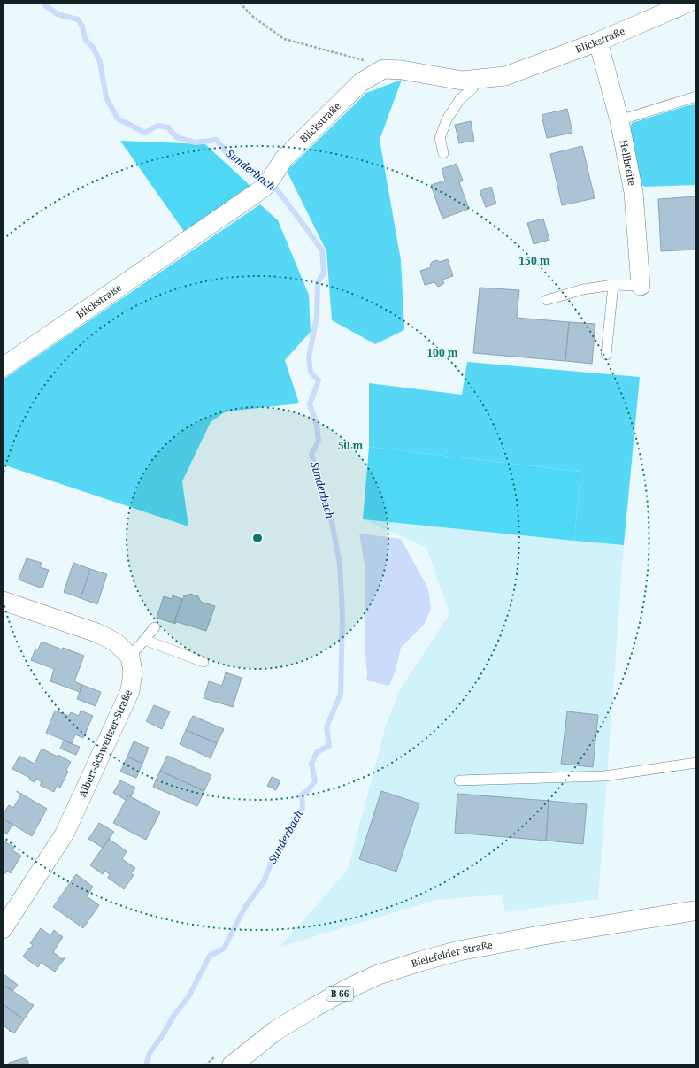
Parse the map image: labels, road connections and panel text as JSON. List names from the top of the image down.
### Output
{
  "streets": {
    "main road": ["Bielefelder Straße", "B 66"],
    "street": ["Blickstraße", "Hellbreite", "Albert-Schweitzer-Straße"]
  },
  "crossings": [
    ["Blickstraße", "Hellbreite"]
  ],
  "water": ["Sunderbach"],
  "rings": ["150 m", "100 m", "50 m"]
}
